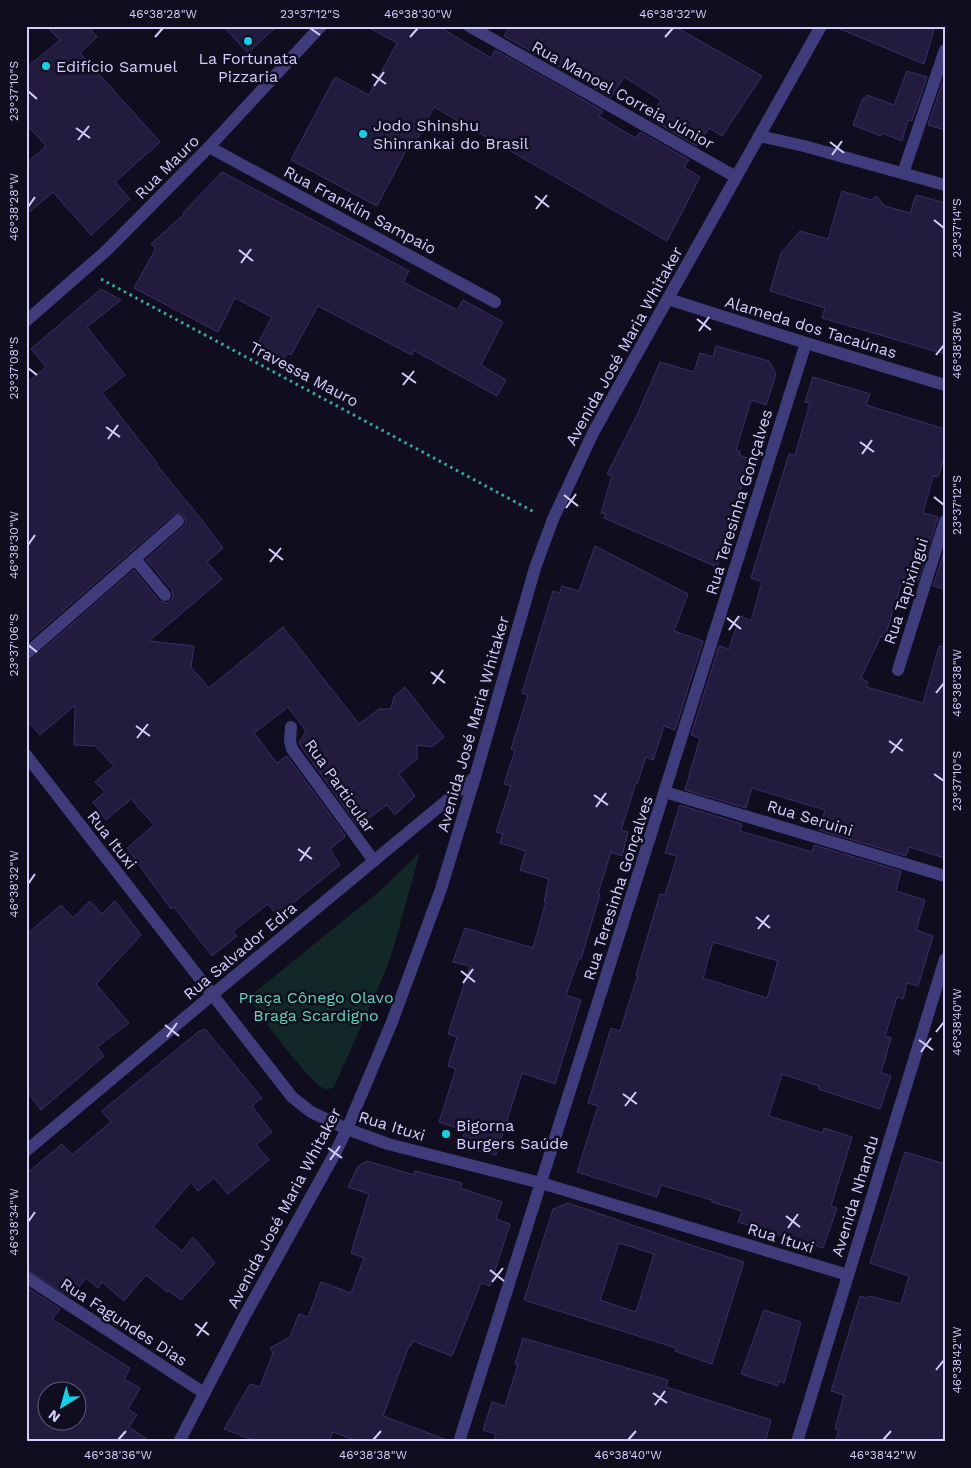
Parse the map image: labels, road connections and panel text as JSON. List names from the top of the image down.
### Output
{
  "streets": {
    "street": [
      "Rua Manoel Correia Júnior",
      "Rua Mauro",
      "Rua Franklin Sampaio",
      "Alameda dos Tacaúnas",
      "Avenida José Maria Whitaker",
      "Rua Teresinha Gonçalves",
      "Rua Tapixingui",
      "Rua Particular",
      "Rua Seruini",
      "Rua Ituxi",
      "Rua Salvador Edra",
      "Avenida Nhandu",
      "Rua Fagundes Dias"
    ],
    "path": ["Travessa Mauro"]
  },
  "crossings": [
    ["Rua Manoel Correia Júnior", "Avenida José Maria Whitaker"],
    ["Rua Mauro", "Rua Franklin Sampaio"],
    ["Rua Mauro", "Travessa Mauro"],
    ["Alameda dos Tacaúnas", "Avenida José Maria Whitaker"],
    ["Alameda dos Tacaúnas", "Rua Teresinha Gonçalves"],
    ["Avenida José Maria Whitaker", "Travessa Mauro"],
    ["Avenida José Maria Whitaker", "Rua Ituxi"],
    ["Avenida José Maria Whitaker", "Rua Salvador Edra"],
    ["Avenida José Maria Whitaker", "Rua Fagundes Dias"],
    ["Rua Teresinha Gonçalves", "Rua Seruini"],
    ["Rua Teresinha Gonçalves", "Rua Ituxi"],
    ["Rua Particular", "Rua Salvador Edra"],
    ["Rua Ituxi", "Rua Salvador Edra"],
    ["Rua Ituxi", "Avenida Nhandu"]
  ],
  "parks": ["Praça Cônego Olavo Braga Scardigno"],
  "places": [
    "La Fortunata Pizzaria",
    "Edifício Samuel",
    "Jodo Shinshu Shinrankai do Brasil",
    "Bigorna Burgers Saúde"
  ],
  "north": "bottom left",
  "coordinates": [
    "46°38'28\"W",
    "23°37'12\"S",
    "46°38'30\"W",
    "46°38'32\"W",
    "23°37'10\"S",
    "23°37'14\"S",
    "46°38'36\"W",
    "23°37'08\"S",
    "23°37'06\"S",
    "46°38'38\"W",
    "46°38'40\"W",
    "46°38'34\"W",
    "46°38'42\"W"
  ]
}
